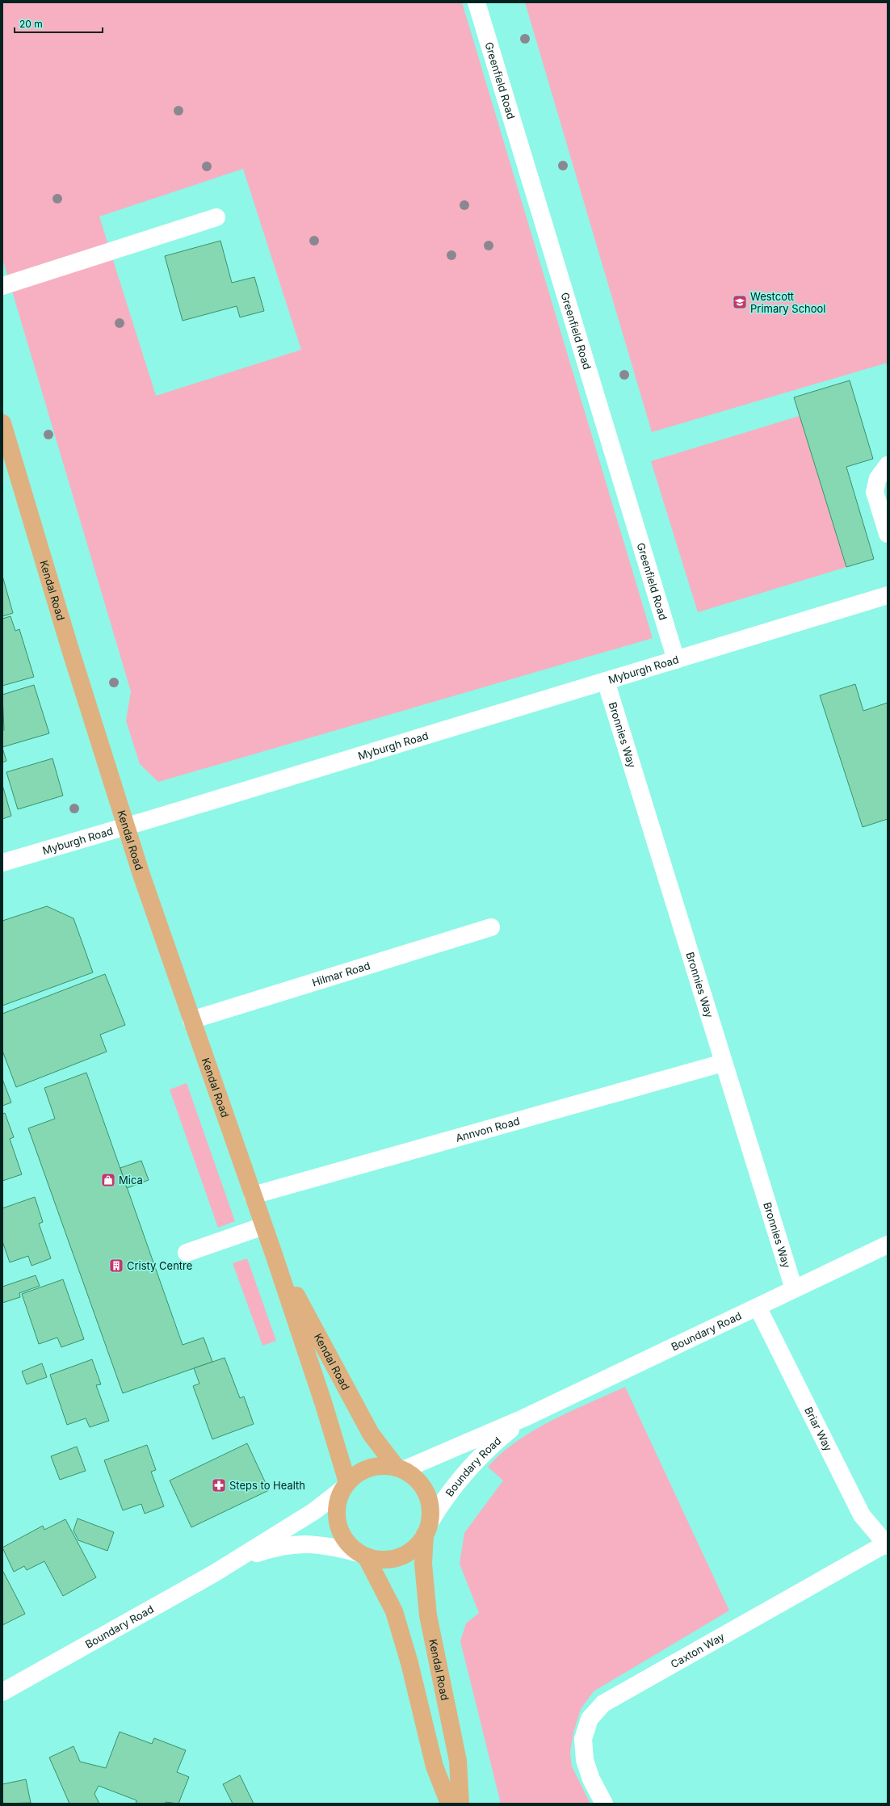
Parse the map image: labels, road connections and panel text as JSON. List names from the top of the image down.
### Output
{
  "streets": {
    "main road": ["Kendal Road"],
    "street": [
      "Greenfield Road",
      "Myburgh Road",
      "Bronnies Way",
      "Hilmar Road",
      "Annvon Road",
      "Boundary Road",
      "Briar Way",
      "Caxton Way"
    ]
  },
  "crossings": [
    ["Greenfield Road", "Myburgh Road"],
    ["Kendal Road", "Myburgh Road"],
    ["Kendal Road", "Hilmar Road"],
    ["Kendal Road", "Annvon Road"],
    ["Kendal Road", "Boundary Road"],
    ["Myburgh Road", "Bronnies Way"],
    ["Bronnies Way", "Annvon Road"],
    ["Bronnies Way", "Boundary Road"],
    ["Boundary Road", "Briar Way"],
    ["Briar Way", "Caxton Way"]
  ],
  "places": {
    "school or university": ["Westcott Primary School"],
    "shop": ["Mica"],
    "building": ["Cristy Centre"],
    "pharmacy": ["Steps to Health"]
  },
  "scale_bar": "20 m"
}
